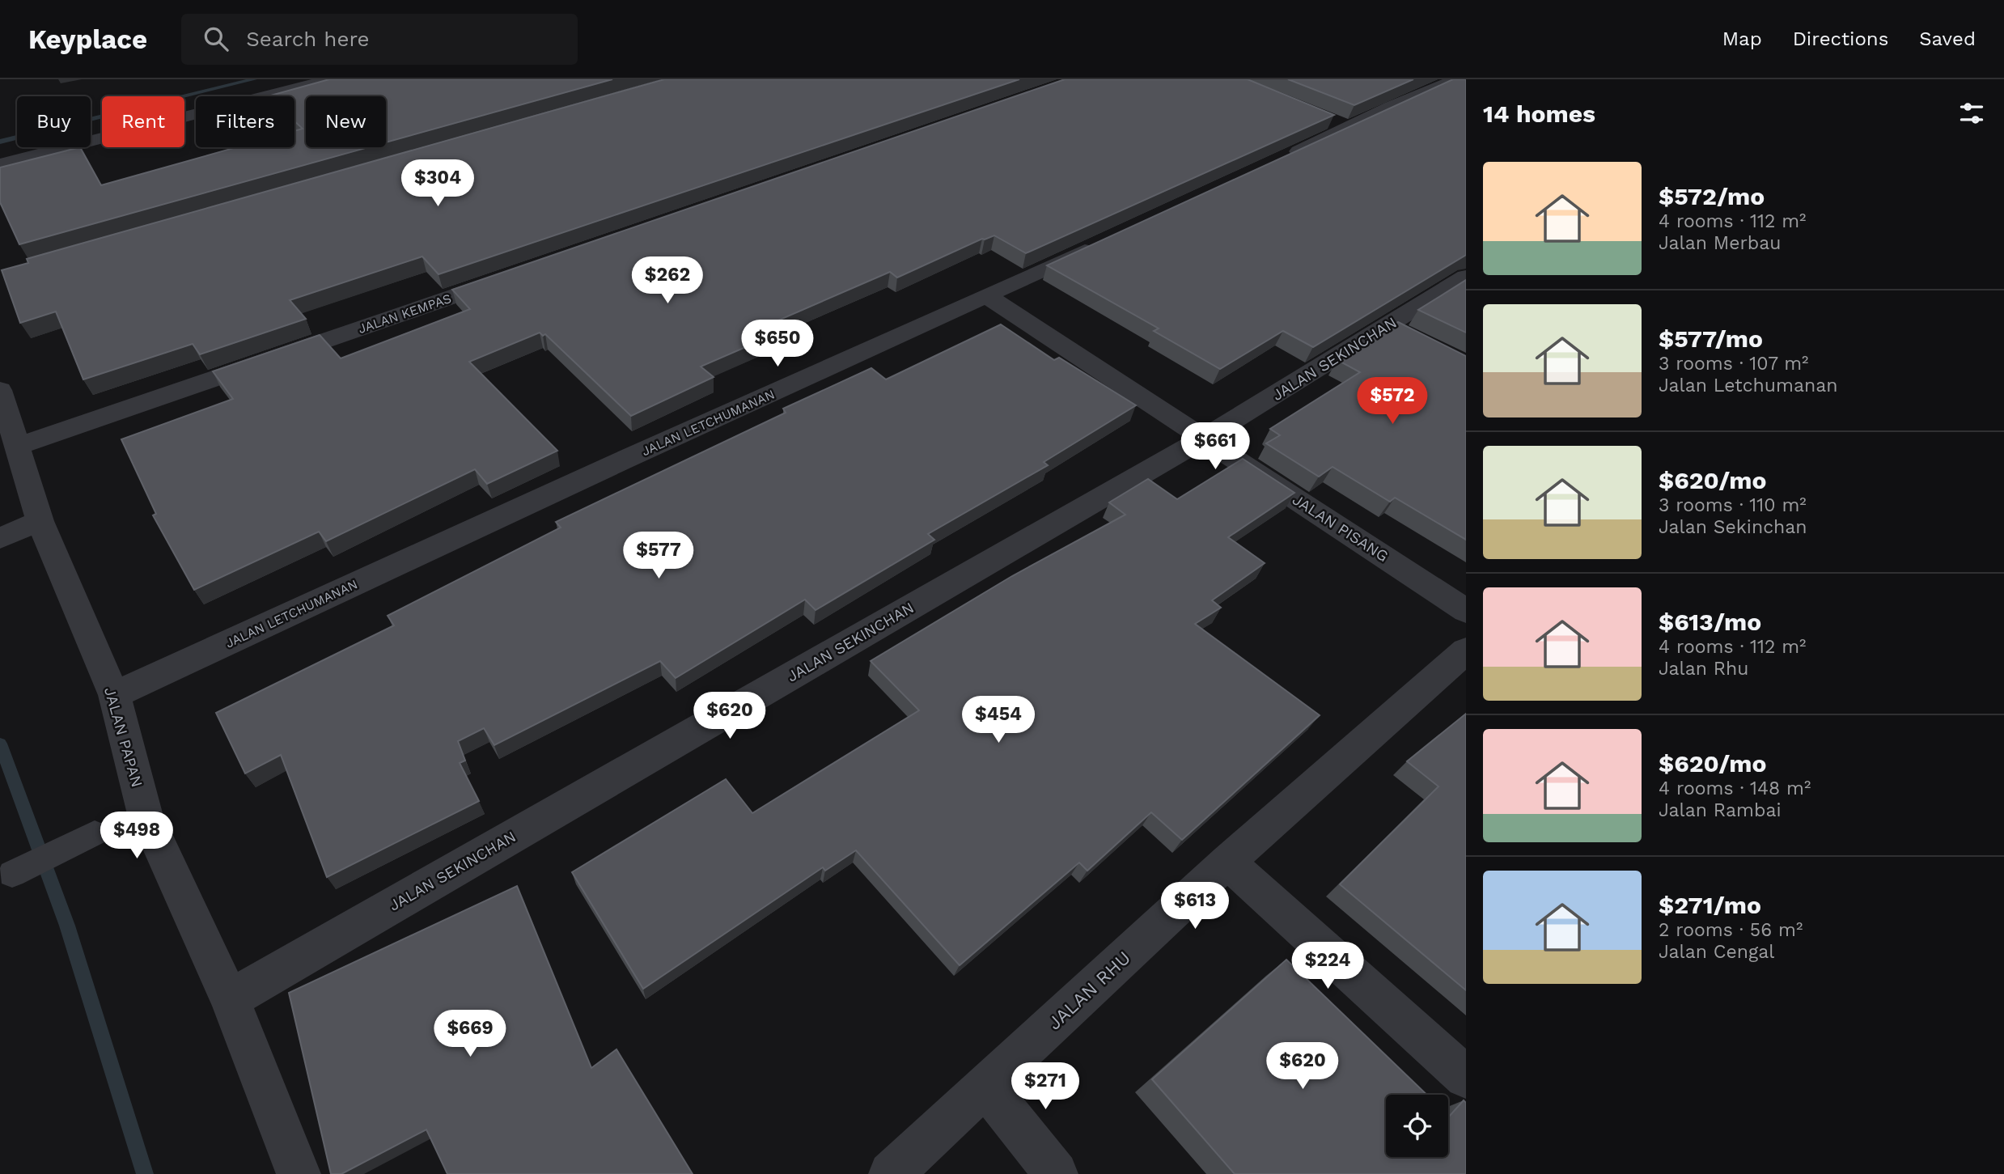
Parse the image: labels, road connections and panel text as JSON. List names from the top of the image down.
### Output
{
  "streets": {
    "street": [
      "JALAN KEMPAS",
      "JALAN SEKINCHAN",
      "JALAN LETCHUMANAN",
      "JALAN PISANG",
      "JALAN PAPAN",
      "JALAN RHU"
    ]
  },
  "crossings": [
    ["JALAN KEMPAS", "JALAN PAPAN"],
    ["JALAN SEKINCHAN", "JALAN PISANG"],
    ["JALAN SEKINCHAN", "JALAN PAPAN"],
    ["JALAN LETCHUMANAN", "JALAN PISANG"],
    ["JALAN LETCHUMANAN", "JALAN PAPAN"]
  ],
  "page": {
    "header": "Keyplace",
    "search": "Search here",
    "nav": ["Map", "Directions", "Saved"],
    "heading": "14 homes",
    "chip": [
      "Buy",
      "Rent",
      "Filters",
      "New"
    ],
    "list": [
      {
        "name": "$572/mo",
        "note": "4 rooms · 112 m² · Jalan Merbau"
      },
      {
        "name": "$577/mo",
        "note": "3 rooms · 107 m² · Jalan Letchumanan"
      },
      {
        "name": "$620/mo",
        "note": "3 rooms · 110 m² · Jalan Sekinchan"
      },
      {
        "name": "$613/mo",
        "note": "4 rooms · 112 m² · Jalan Rhu"
      },
      {
        "name": "$620/mo",
        "note": "4 rooms · 148 m² · Jalan Rambai"
      },
      {
        "name": "$271/mo",
        "note": "2 rooms · 56 m² · Jalan Cengal"
      }
    ],
    "price": [
      "$304",
      "$262",
      "$650",
      "$572",
      "$661",
      "$577",
      "$620",
      "$454",
      "$498",
      "$613",
      "$224",
      "$669",
      "$620",
      "$271"
    ]
  }
}
